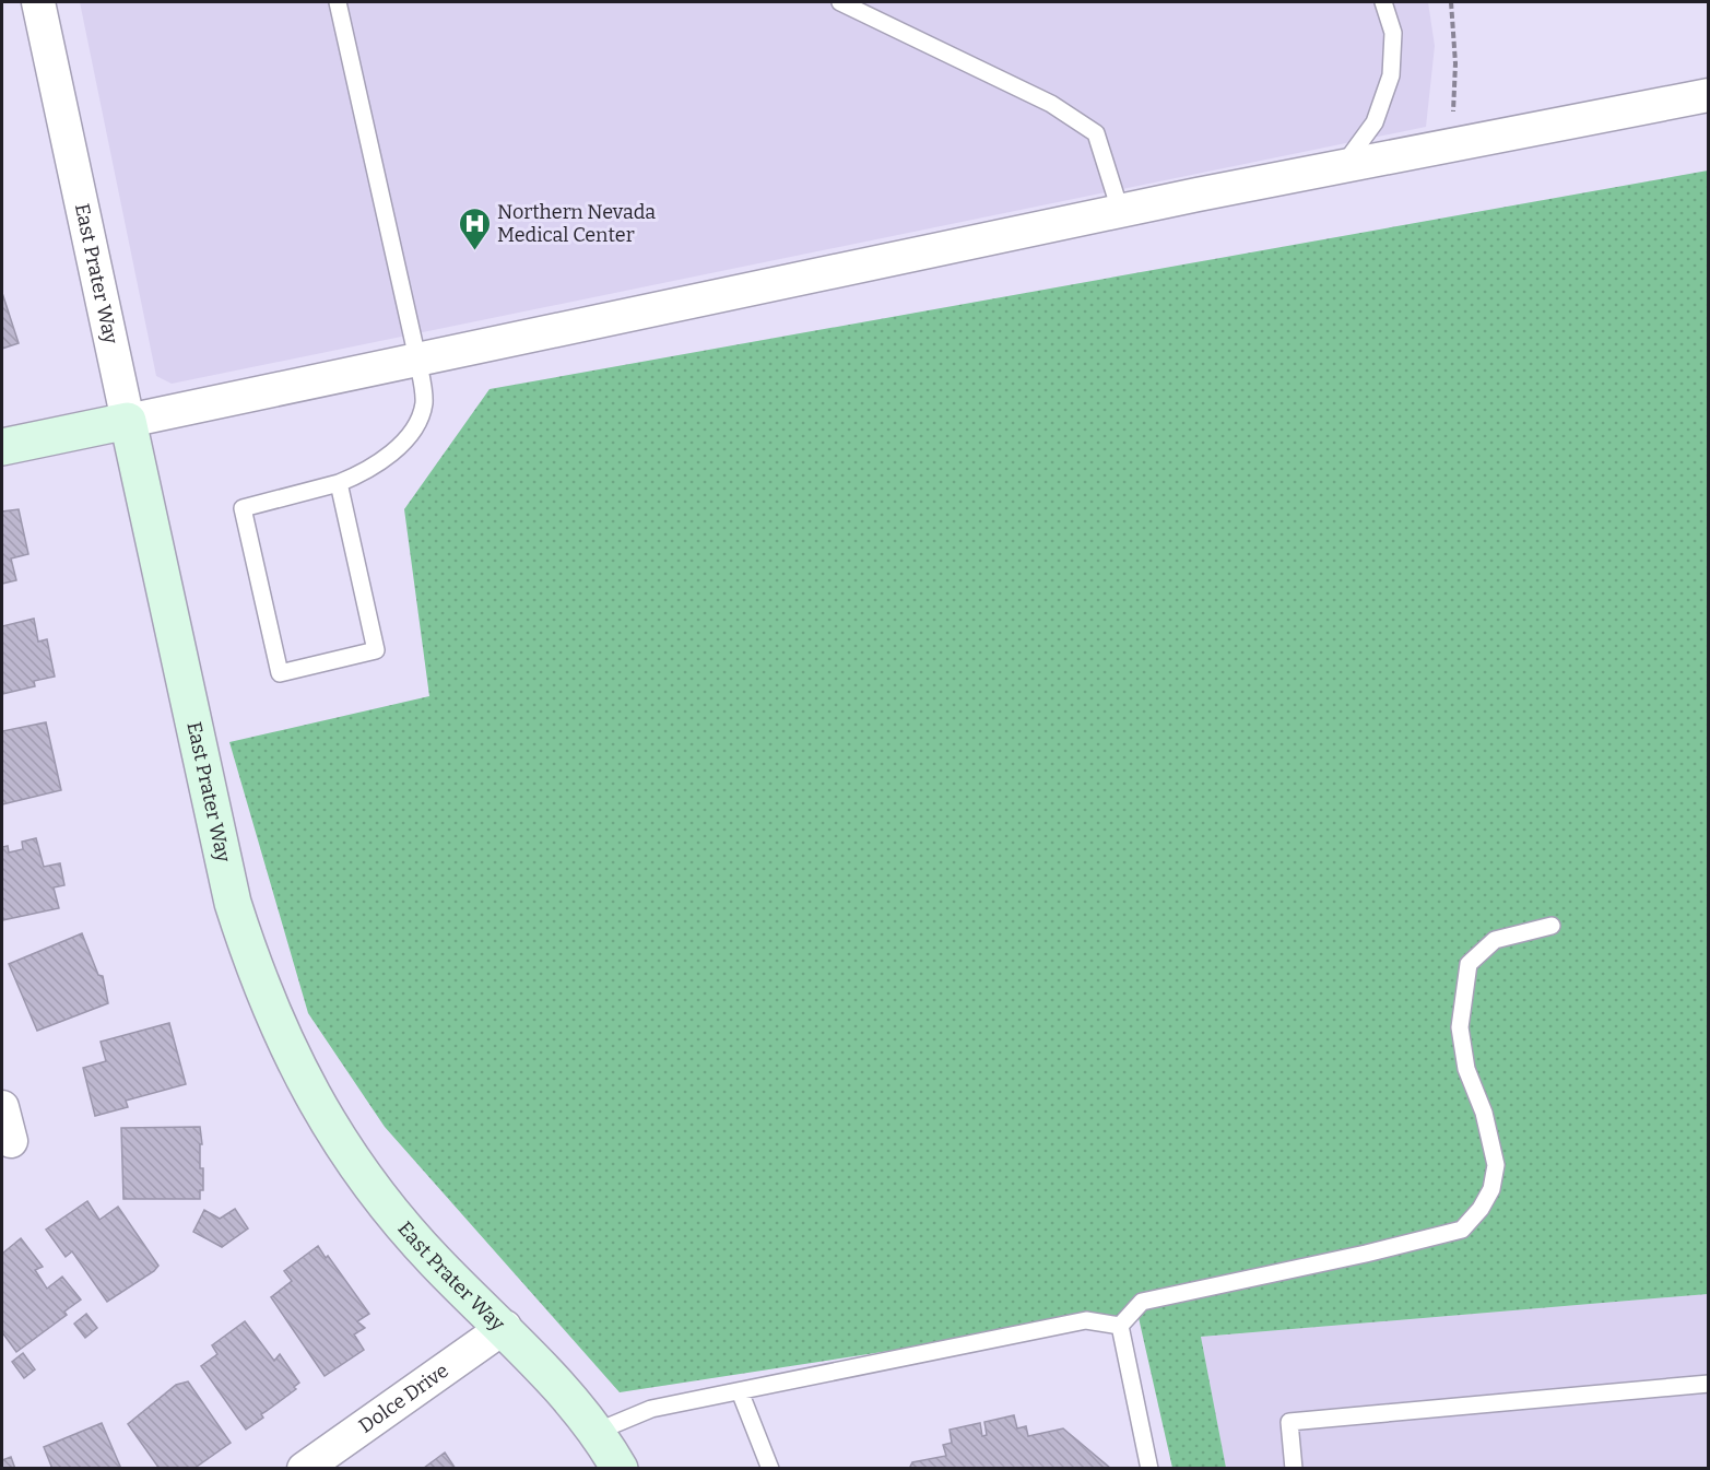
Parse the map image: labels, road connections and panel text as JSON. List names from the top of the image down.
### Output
{
  "streets": {
    "street": ["East Prater Way", "Dolce Drive"]
  },
  "crossings": [
    ["East Prater Way", "Dolce Drive"]
  ],
  "places": {
    "hospital": ["Northern Nevada Medical Center"]
  }
}
